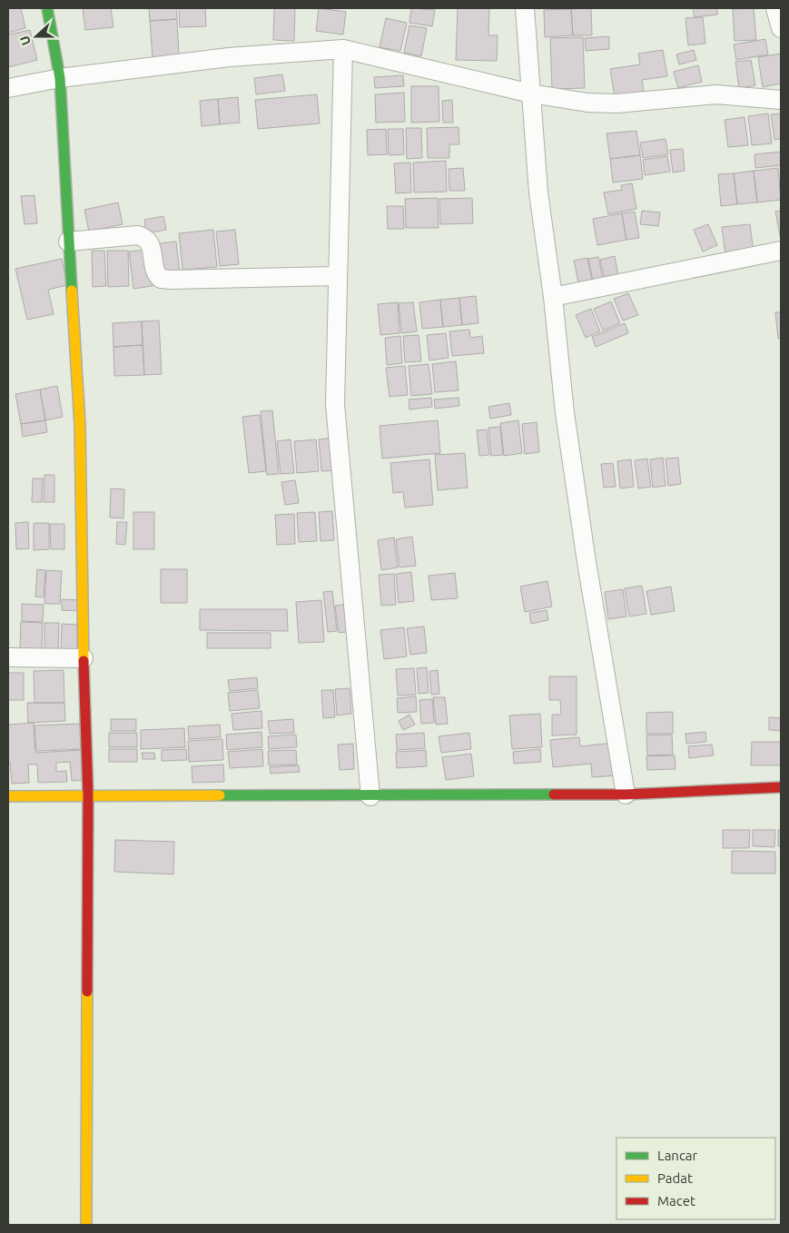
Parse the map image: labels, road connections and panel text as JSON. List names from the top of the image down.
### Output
{
  "legend": ["Lancar", "Padat", "Macet"],
  "north": "left"
}
